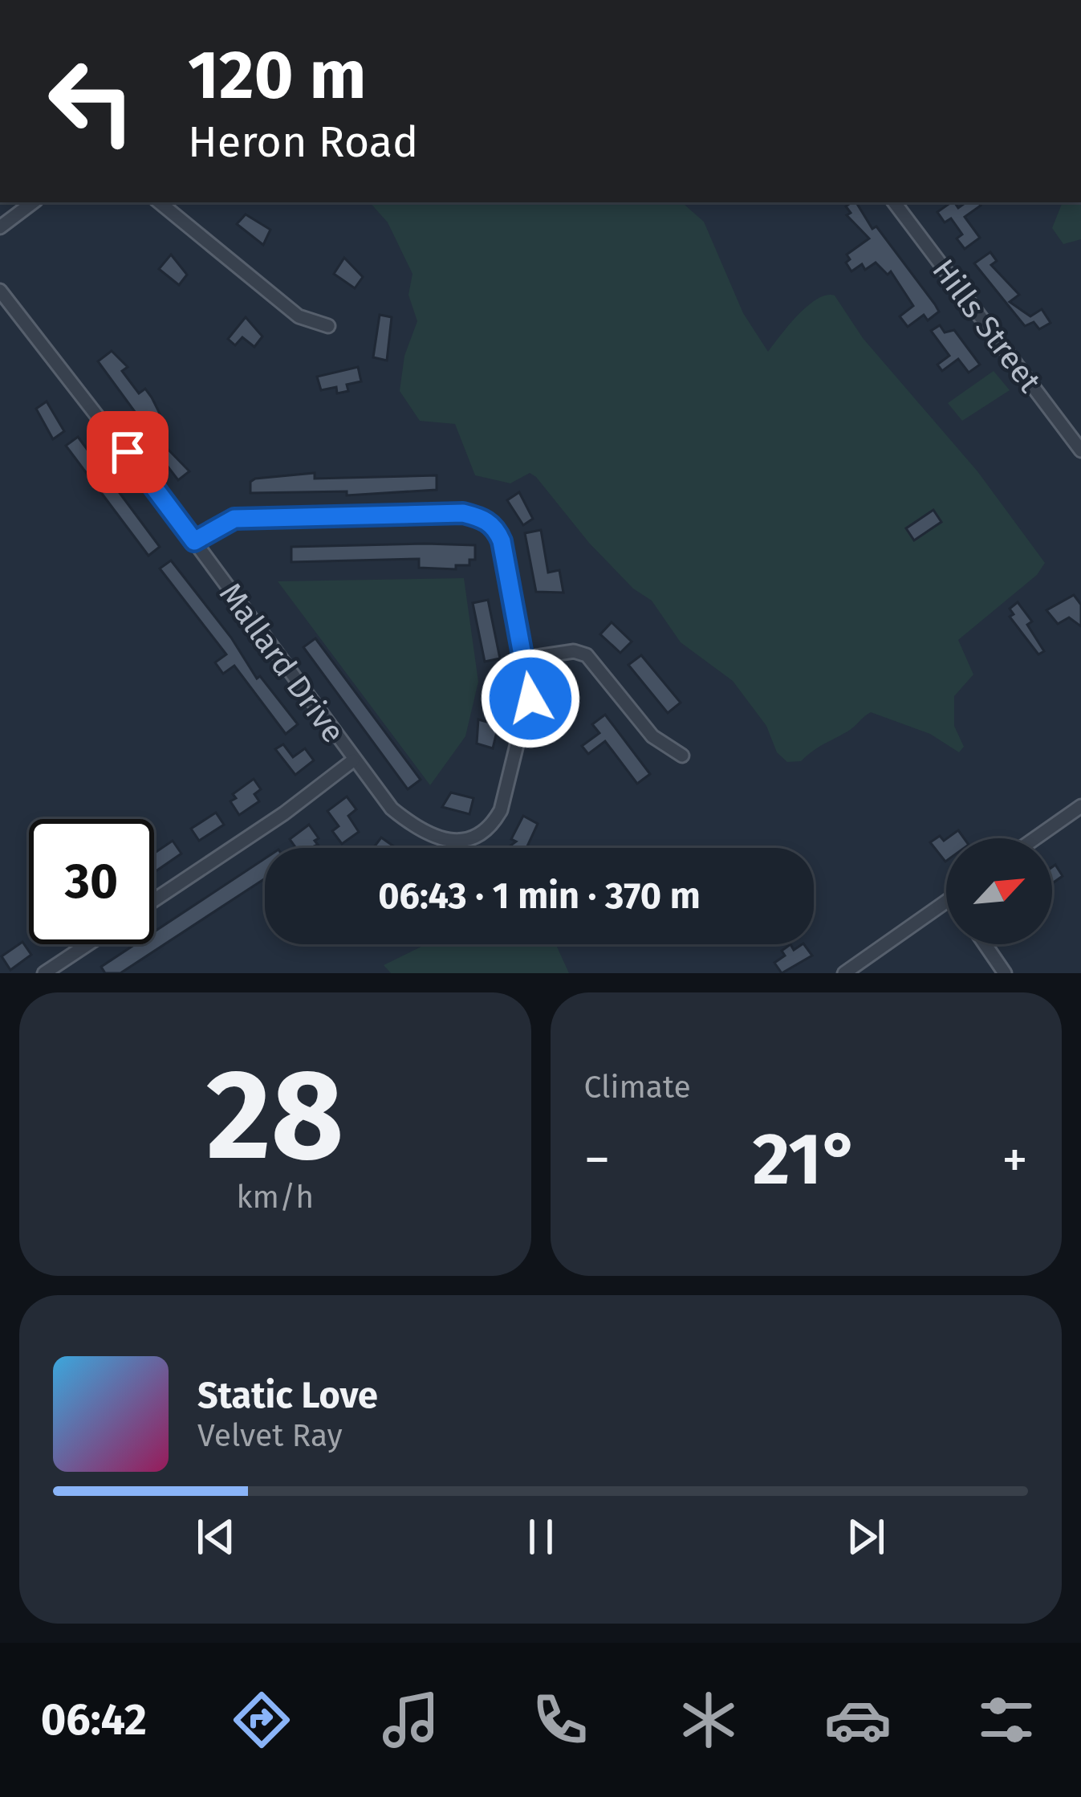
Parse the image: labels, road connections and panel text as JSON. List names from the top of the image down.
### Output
{
  "streets": {
    "street": ["Hills Street", "Mallard Drive"]
  },
  "north": "top right",
  "page": {
    "turn": ["120 m", "Heron Road"],
    "limit": "30",
    "trip": "06:43 · 1 min · 370 m",
    "tile": [
      ["28", "km/h"],
      "Climate"
    ],
    "heat": ["−", "21°", "+"],
    "song": ["Static Love", "Velvet Ray"],
    "tabs": "06:42"
  }
}
